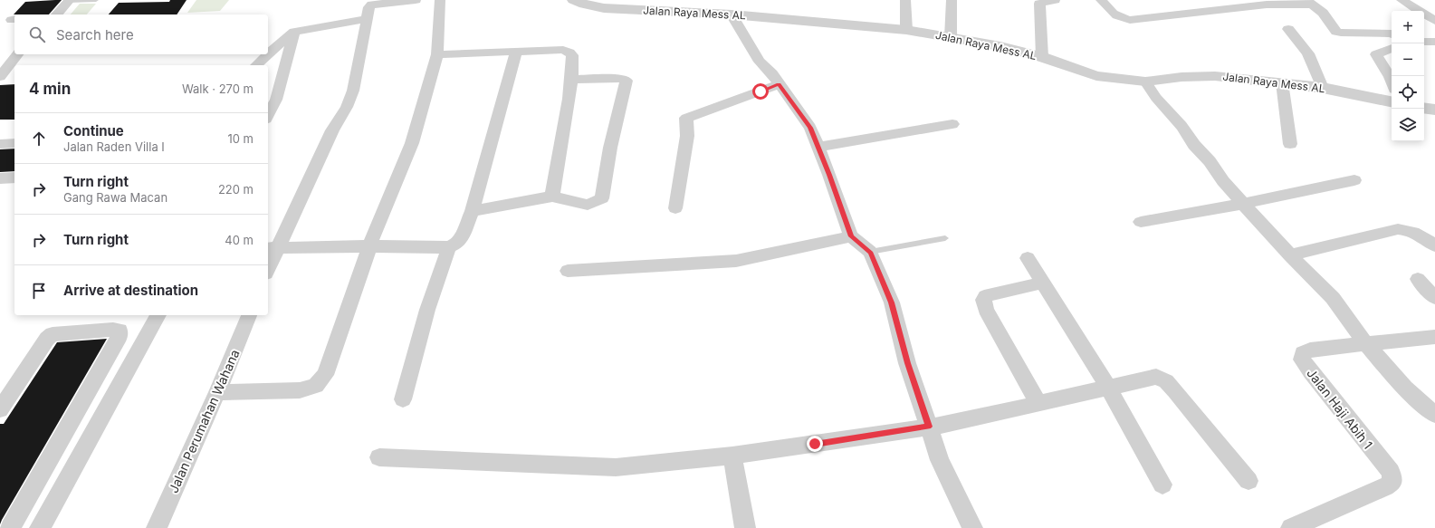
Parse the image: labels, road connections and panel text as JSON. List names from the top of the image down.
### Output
{
  "streets": {
    "street": ["Jalan Raya Mess AL", "Jalan Haji Abih 1", "Jalan Perumahan Wahana"]
  },
  "page": {
    "map_buttons": ["+", "−"],
    "search": "Search here",
    "heading": ["4 min", "Walk · 270 m"],
    "list": [
      ["Continue", "Jalan Raden Villa I", "10 m"],
      ["Turn right", "Gang Rawa Macan", "220 m"],
      ["Turn right", "40 m"],
      "Arrive at destination"
    ]
  }
}
